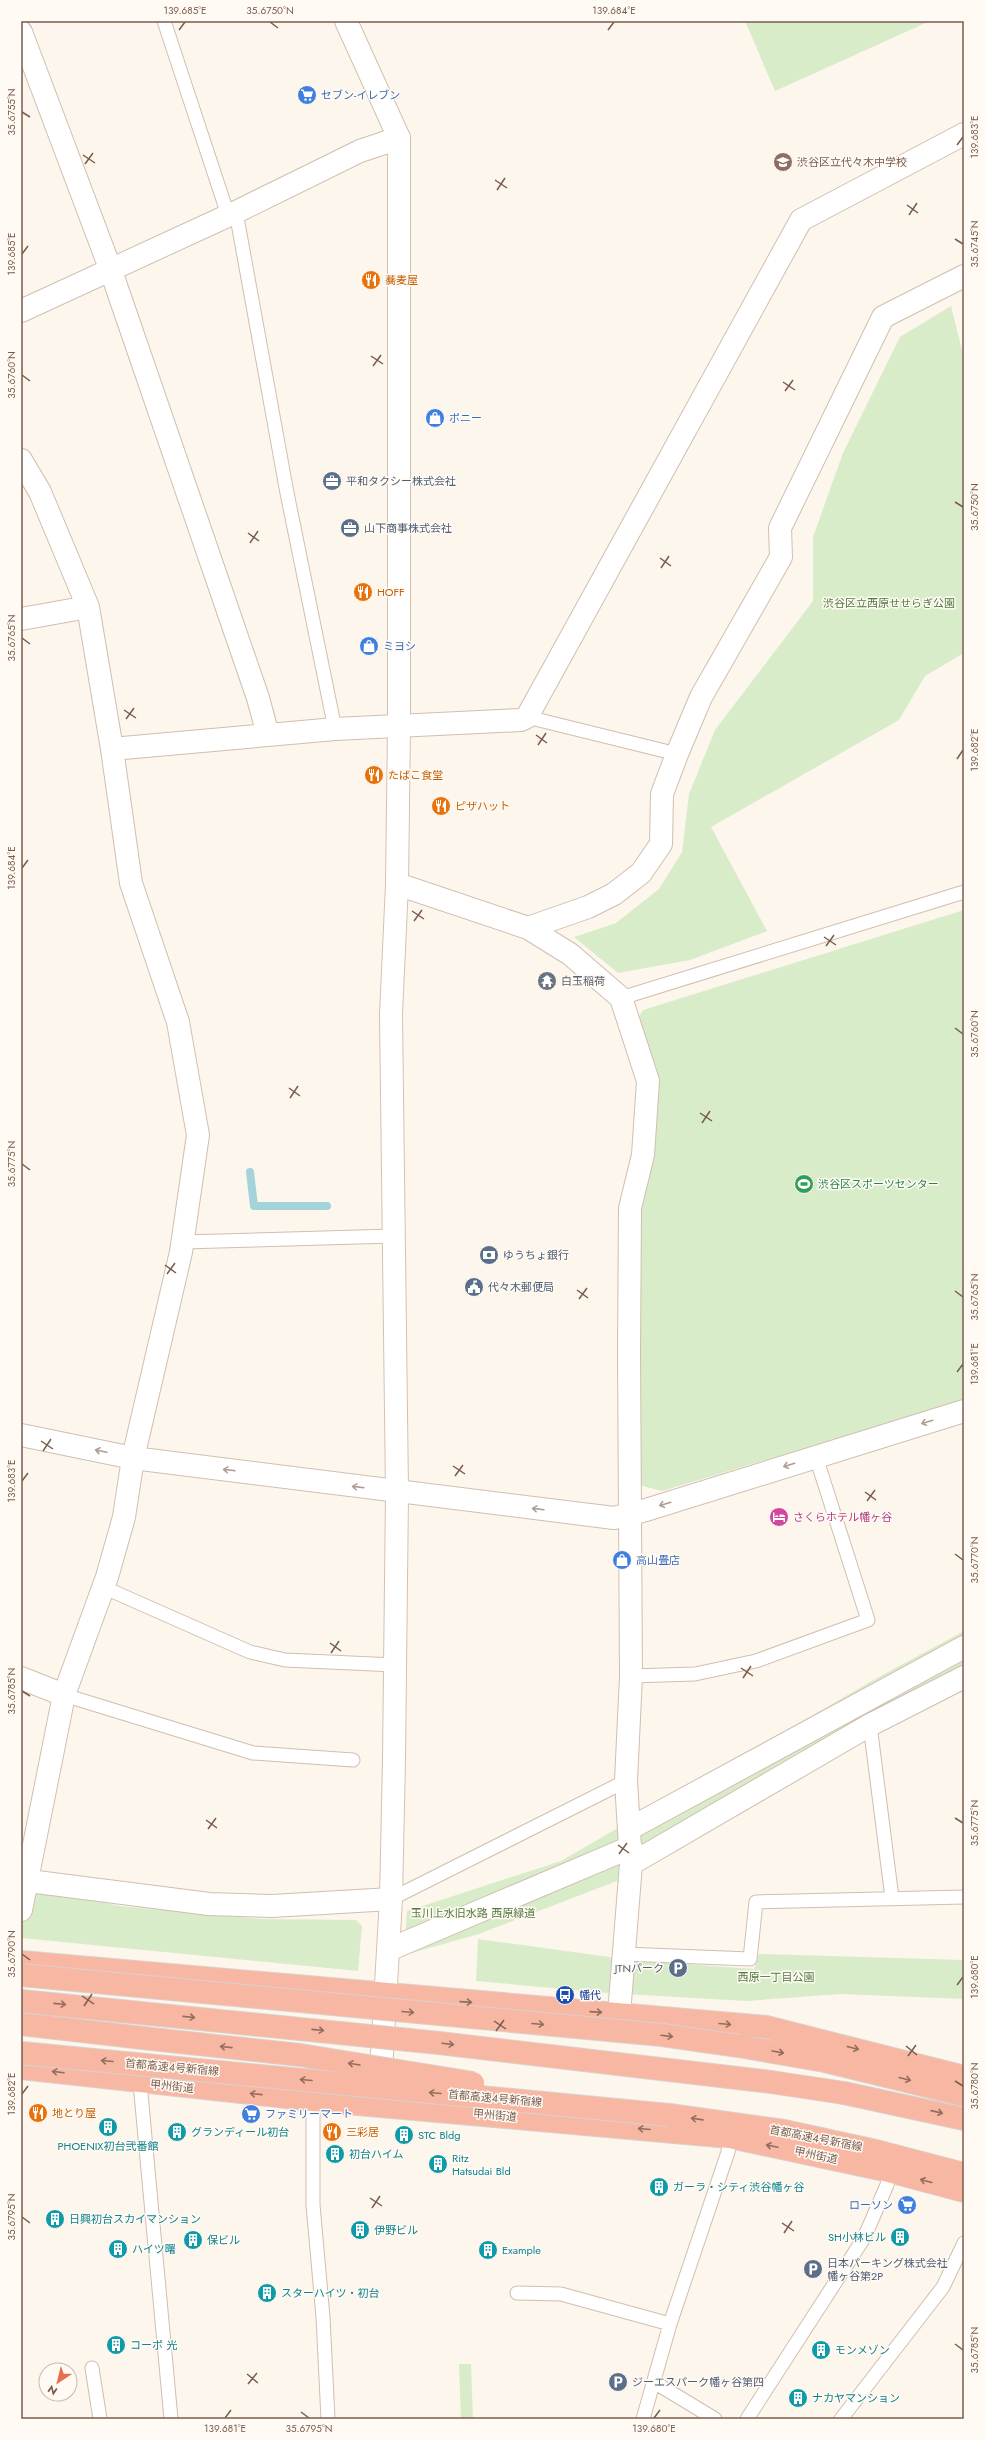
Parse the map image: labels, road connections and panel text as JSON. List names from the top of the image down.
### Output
{
  "streets": {
    "highway": ["首都高速4号新宿線", "甲州街道"]
  },
  "parks": ["渋谷区立西原せせらぎ公園", "玉川上水旧水路 西原緑道", "西原一丁目公園"],
  "places": {
    "supermarket": ["セブン-イレブン", "ファミリーマート", "ローソン"],
    "school or university": ["渋谷区立代々木中学校"],
    "restaurant": [
      "蕎麦屋",
      "HOFF",
      "たばこ食堂",
      "ピザハット",
      "地とり屋",
      "三彩居"
    ],
    "shop": ["ポニー", "ミヨシ", "高山畳店"],
    "office": ["平和タクシー株式会社", "山下商事株式会社"],
    "temple": ["白玉稲荷"],
    "sports": ["渋谷区スポーツセンター"],
    "bank": ["ゆうちょ銀行"],
    "public building": ["代々木郵便局"],
    "hotel": ["さくらホテル幡ヶ谷"],
    "parking": ["JTNパーク", "日本パーキング株式会社 幡ヶ谷第2P", "ジーエスパーク幡ヶ谷第四"],
    "bus stop": ["幡代"],
    "building": [
      "PHOENIX初台弐番館",
      "グランディール初台",
      "STC Bldg",
      "初台ハイム",
      "Ritz Hatsudai Bld",
      "ガーラ・シティ渋谷幡ヶ谷",
      "日興初台スカイマンション",
      "伊野ビル",
      "SH小林ビル",
      "保ビル",
      "ハイツ曙",
      "Example",
      "スターハイツ・初台",
      "コーポ 光",
      "モンメゾン",
      "ナカヤマンション"
    ]
  },
  "north": "bottom left",
  "coordinates": [
    "139.685°E",
    "35.6750°N",
    "139.684°E",
    "35.6755°N",
    "139.683°E",
    "35.6745°N",
    "35.6760°N",
    "35.6765°N",
    "139.682°E",
    "35.6775°N",
    "139.681°E",
    "35.6770°N",
    "35.6785°N",
    "35.6790°N",
    "139.680°E",
    "35.6780°N",
    "35.6795°N"
  ]
}
